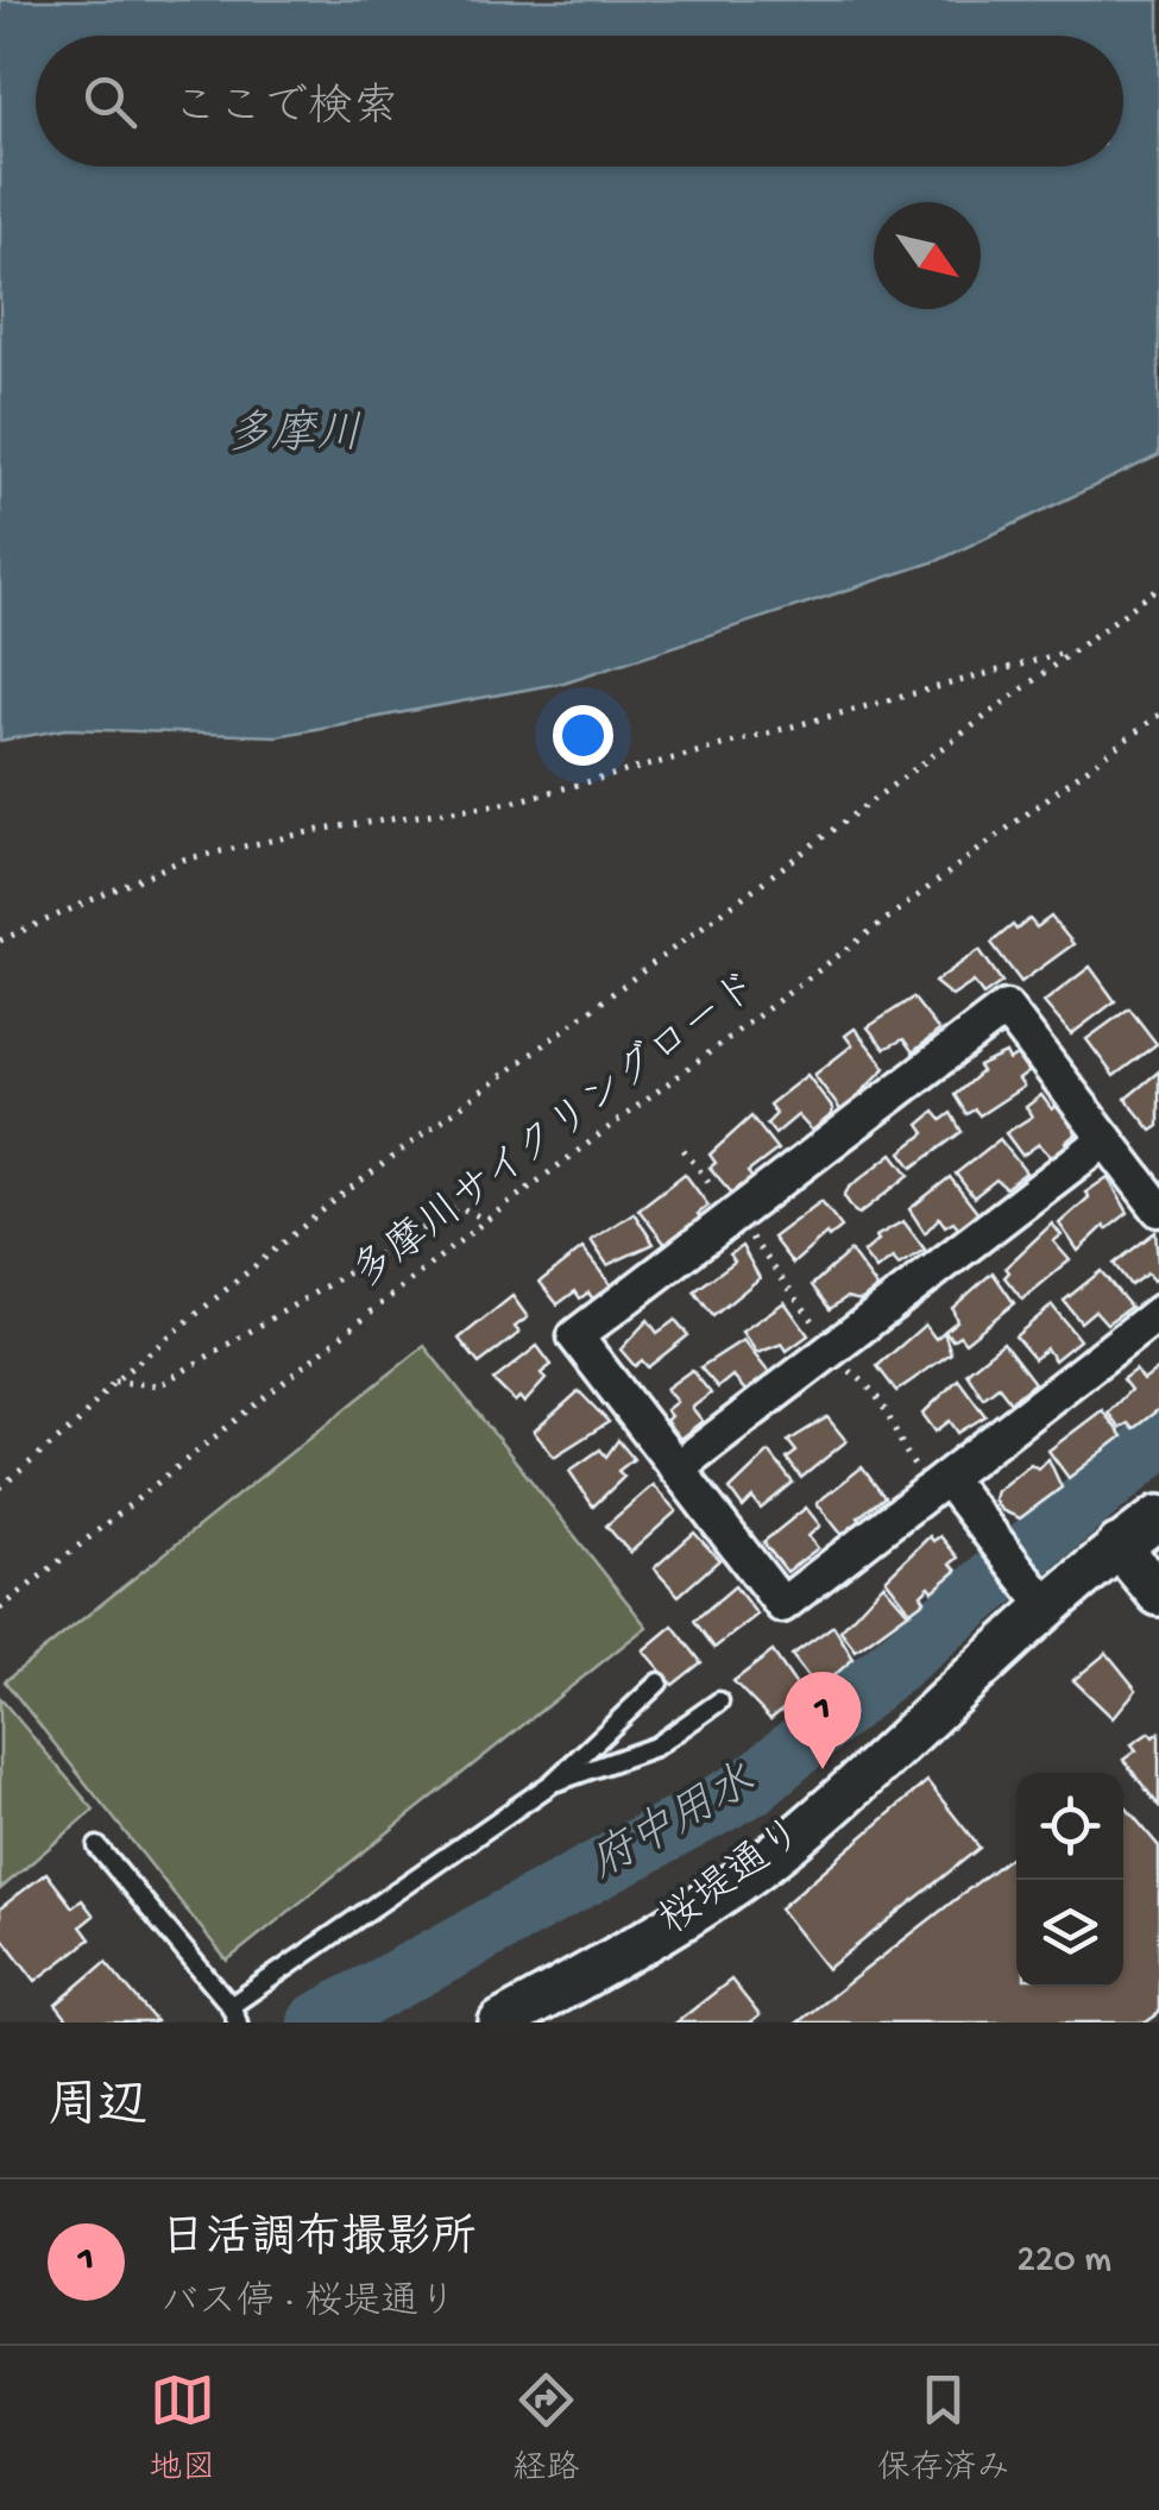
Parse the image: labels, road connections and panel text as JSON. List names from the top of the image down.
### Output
{
  "streets": {
    "street": ["桜堤通り"],
    "path": ["多摩川サイクリングロード"]
  },
  "water": ["多摩川", "府中用水"],
  "north": "bottom right",
  "page": {
    "search": "ここで検索",
    "pins": "1",
    "heading": "周辺",
    "list": [
      {
        "mark": "1",
        "name": "日活調布撮影所",
        "note": "バス停 · 桜堤通り",
        "value": "220 m"
      }
    ],
    "nav": ["地図", "経路", "保存済み"]
  }
}
